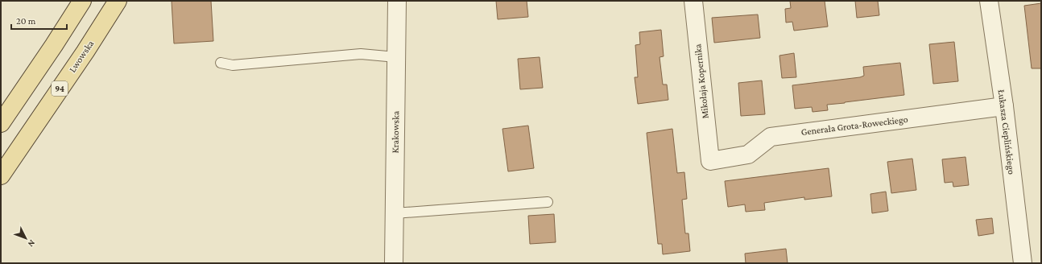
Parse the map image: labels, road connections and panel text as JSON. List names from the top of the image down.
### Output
{
  "streets": {
    "main road": ["Lwowska", "94"],
    "street": [
      "Mikołaja Kopernika",
      "Generała Grota-Roweckiego",
      "Krakowska",
      "Łukasza Cieplińskiego"
    ]
  },
  "crossings": [
    ["Mikołaja Kopernika", "Generała Grota-Roweckiego"],
    ["Generała Grota-Roweckiego", "Łukasza Cieplińskiego"]
  ],
  "scale_bar": "20 m",
  "north": "bottom right"
}
